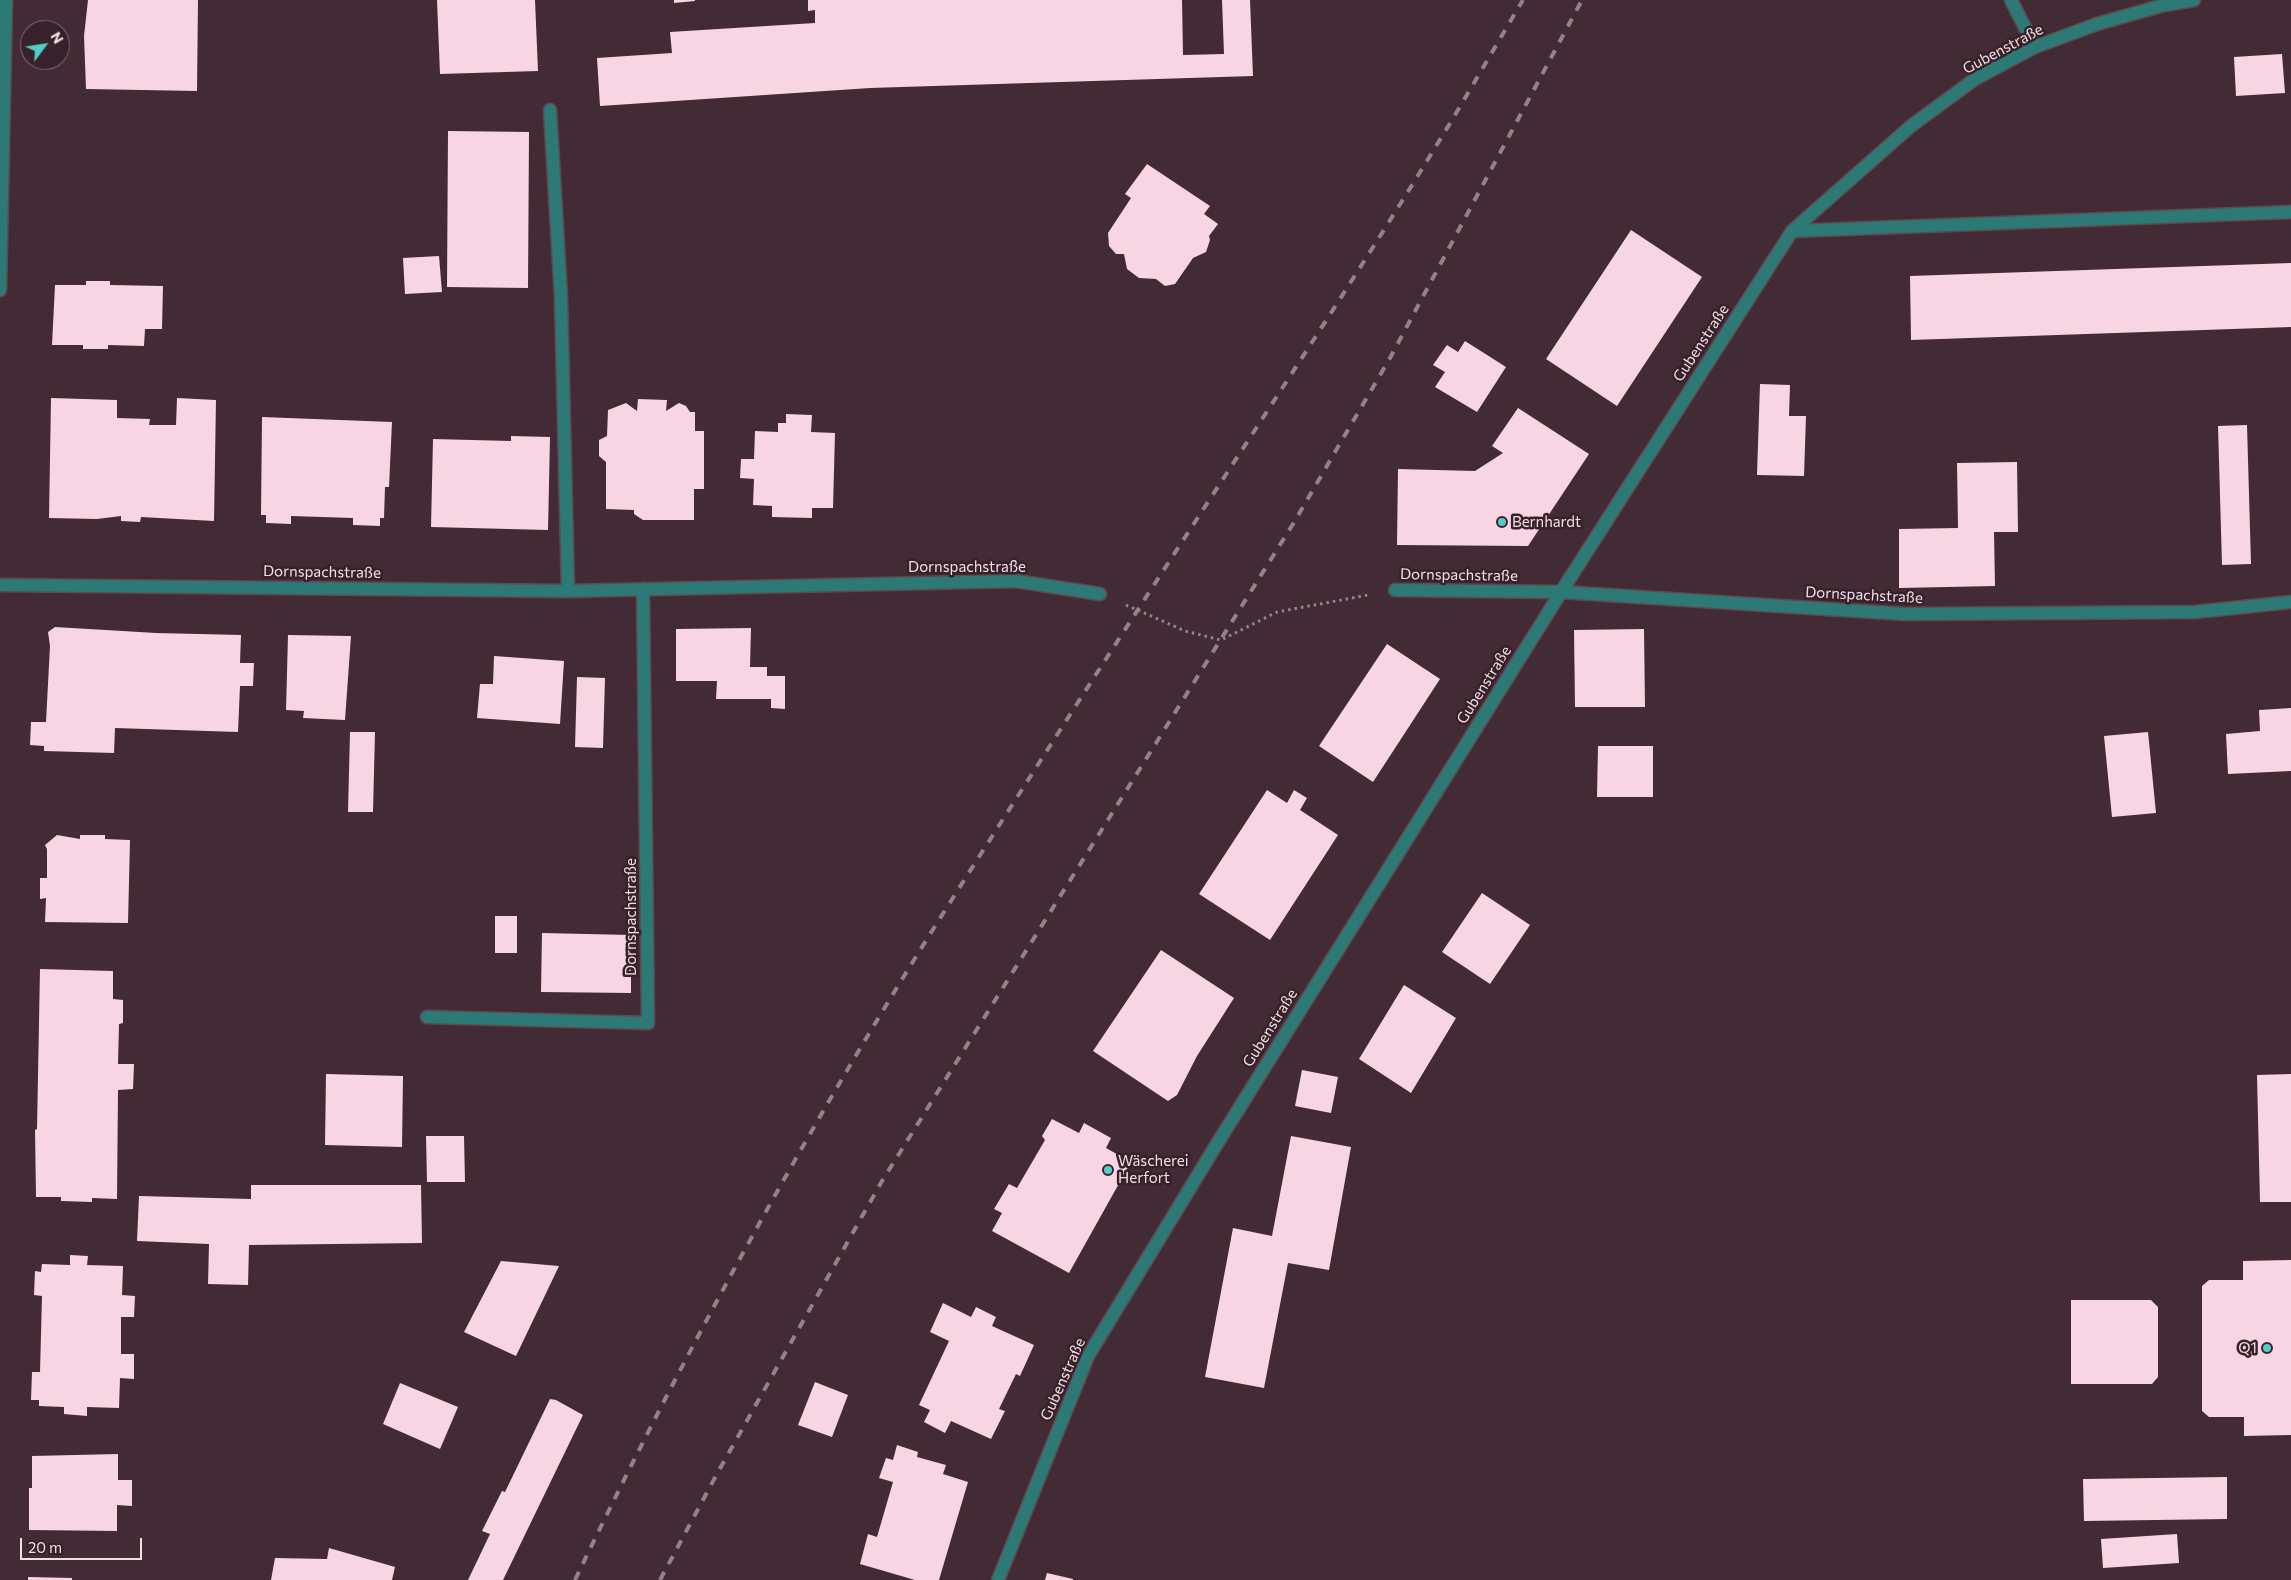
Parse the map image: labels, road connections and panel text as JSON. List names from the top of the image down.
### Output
{
  "streets": {
    "street": ["Gubenstraße", "Dornspachstraße"]
  },
  "crossings": [
    ["Gubenstraße", "Dornspachstraße"]
  ],
  "places": ["Bernhardt", "Wäscherei Herfort", "Q1"],
  "scale_bar": "20 m",
  "north": "top right"
}
